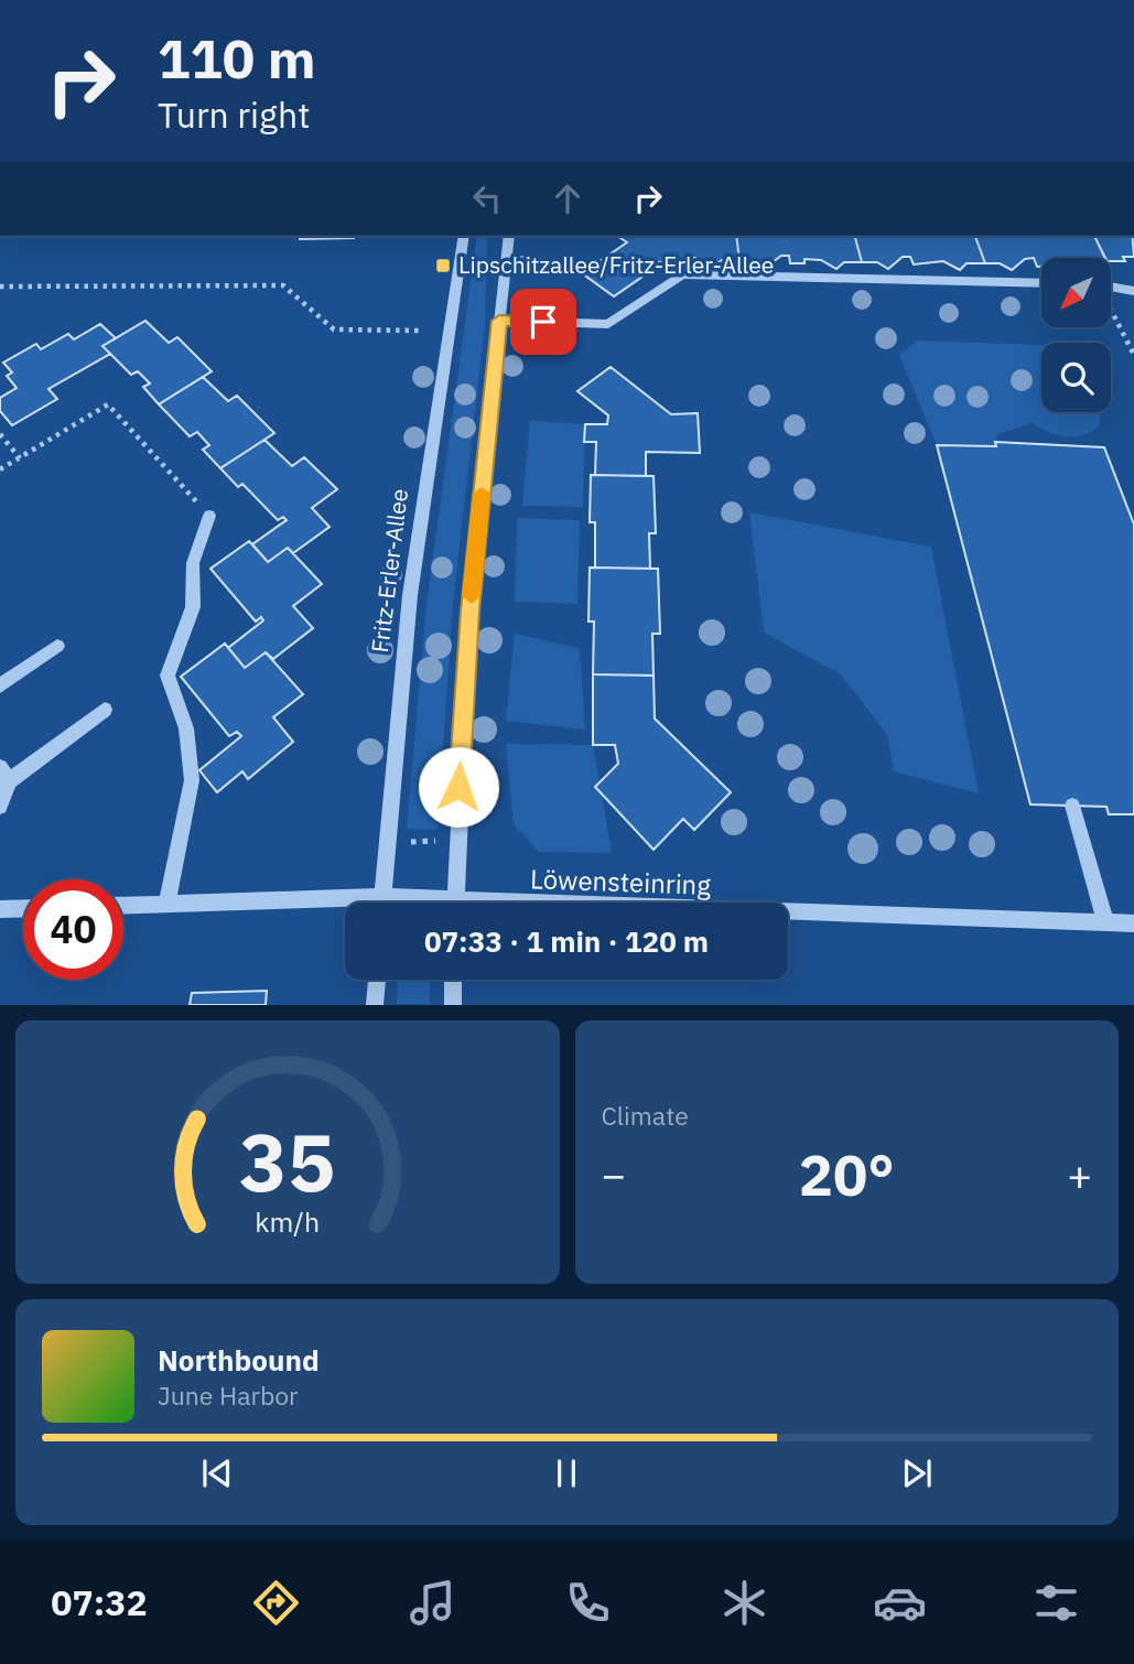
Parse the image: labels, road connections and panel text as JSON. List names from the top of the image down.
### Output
{
  "streets": {
    "street": ["Fritz-Erler-Allee", "Löwensteinring"]
  },
  "places": {
    "transit": ["Lipschitzallee/Fritz-Erler-Allee"]
  },
  "north": "bottom left",
  "page": {
    "turn": ["110 m", "Turn right"],
    "limit": "40",
    "trip": "07:33 · 1 min · 120 m",
    "tile": "Climate",
    "heat": ["−", "20°", "+"],
    "song": ["Northbound", "June Harbor"],
    "tabs": "07:32",
    "gauge": ["35", "km/h"]
  }
}
